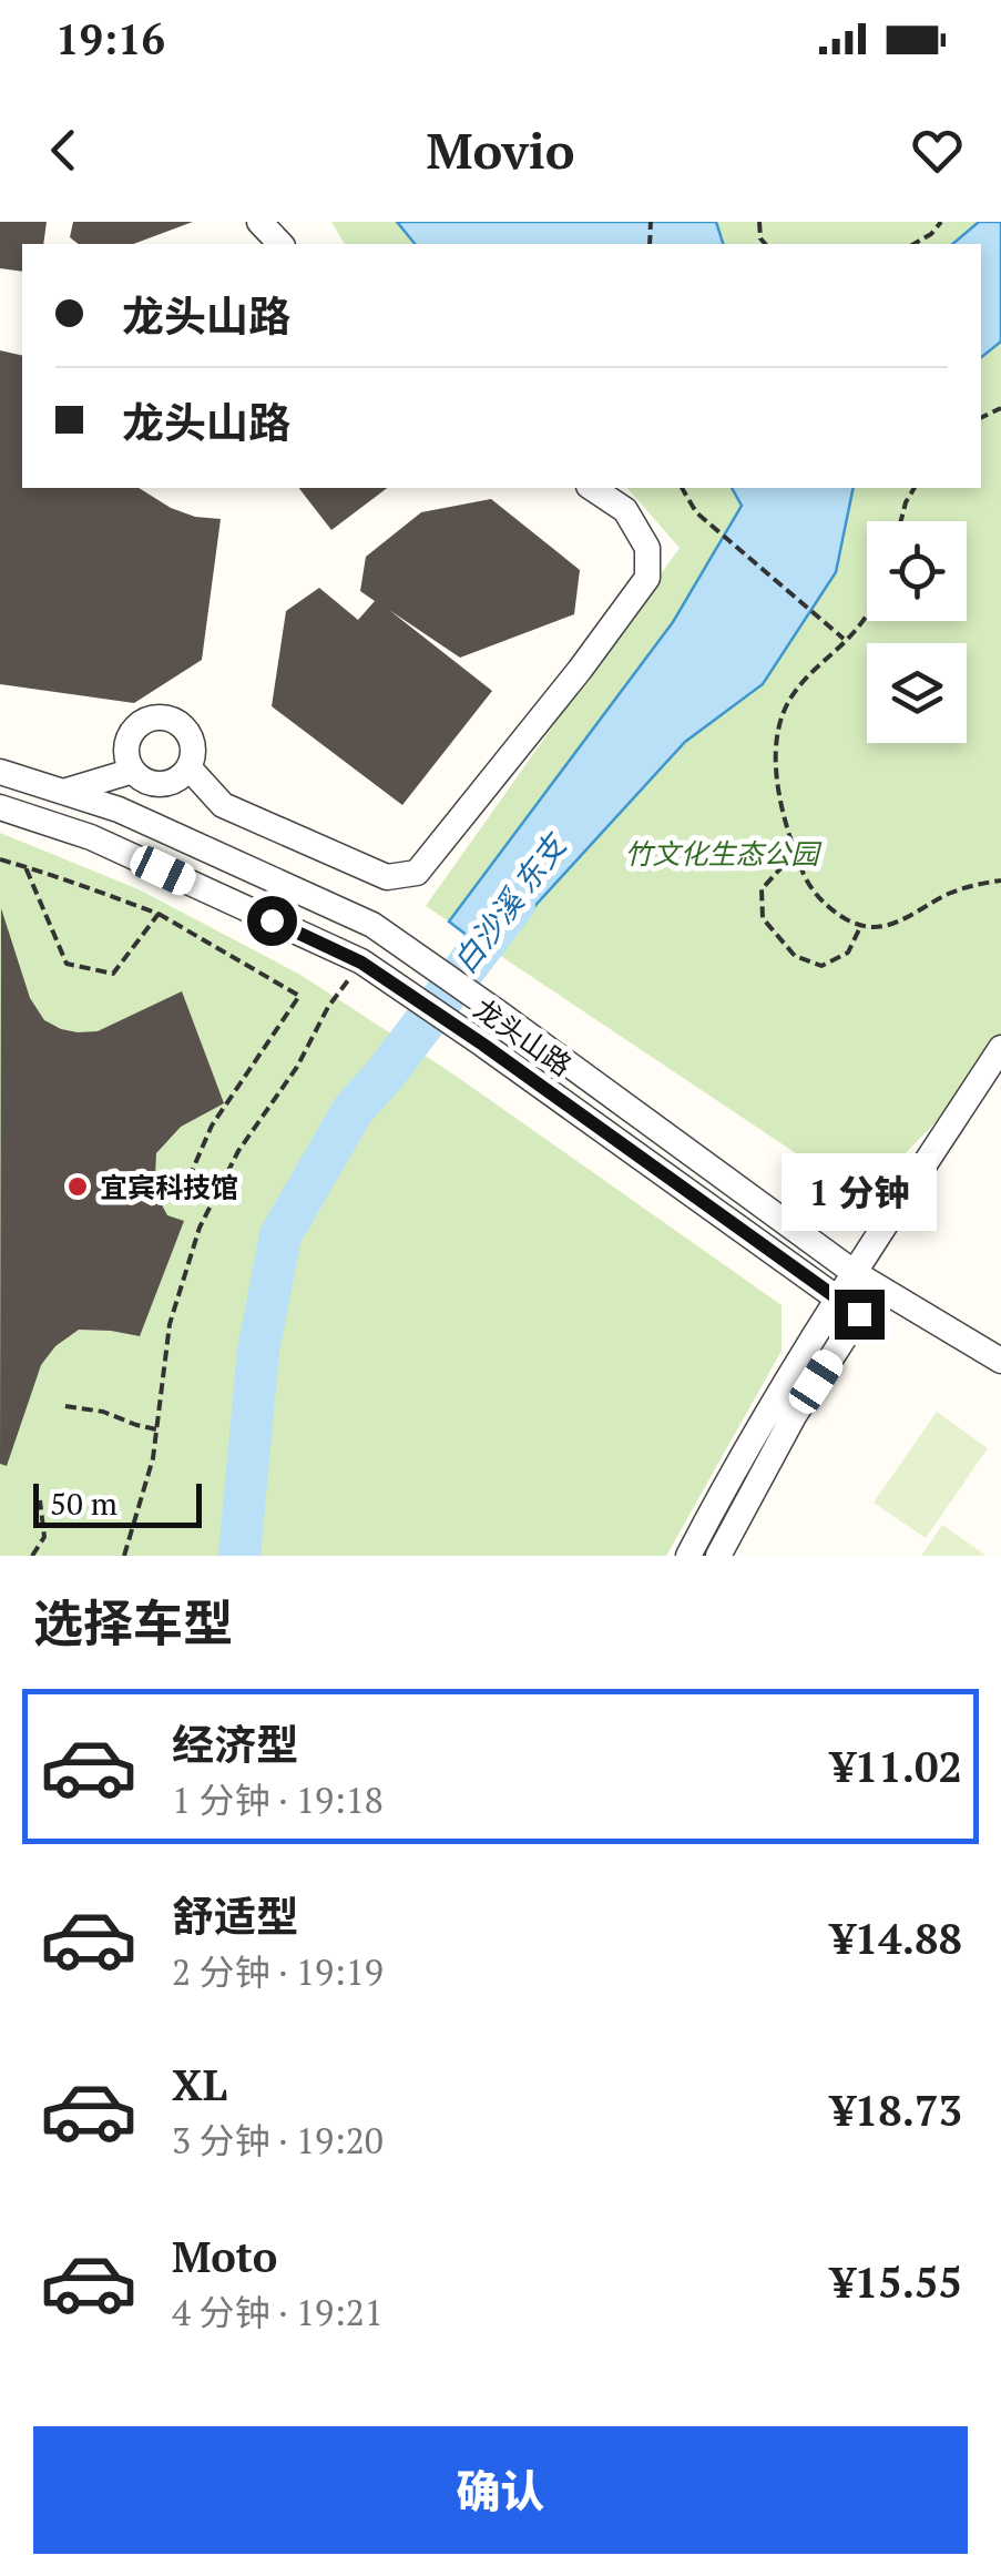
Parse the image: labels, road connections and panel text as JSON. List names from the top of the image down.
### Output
{
  "streets": {
    "street": ["龙头山路"]
  },
  "water": ["白沙溪 东支"],
  "parks": ["竹文化生态公园"],
  "places": ["宜宾科技馆"],
  "scale_bar": "50 m",
  "page": {
    "status": "19:16",
    "header": "Movio",
    "banner": ["龙头山路", "龙头山路"],
    "bubble": "1 分钟",
    "scale": "50 m",
    "heading": "选择车型",
    "list": [
      {
        "name": "经济型",
        "note": "1 分钟 · 19:18",
        "value": "¥11.02"
      },
      {
        "name": "舒适型",
        "note": "2 分钟 · 19:19",
        "value": "¥14.88"
      },
      {
        "name": "XL",
        "note": "3 分钟 · 19:20",
        "value": "¥18.73"
      },
      {
        "name": "Moto",
        "note": "4 分钟 · 19:21",
        "value": "¥15.55"
      }
    ],
    "buttons": "确认"
  }
}
